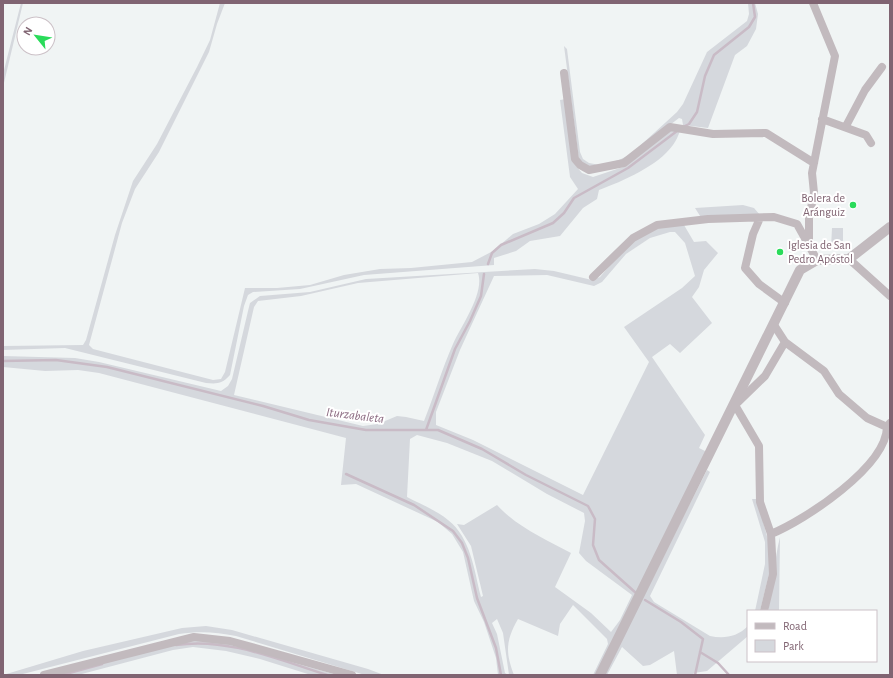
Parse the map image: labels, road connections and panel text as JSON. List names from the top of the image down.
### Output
{
  "water": ["Iturzabaleta"],
  "places": ["Bolera de Aránguiz", "Iglesia de San Pedro Apóstol"],
  "legend": ["Road", "Park"],
  "north": "top left"
}
